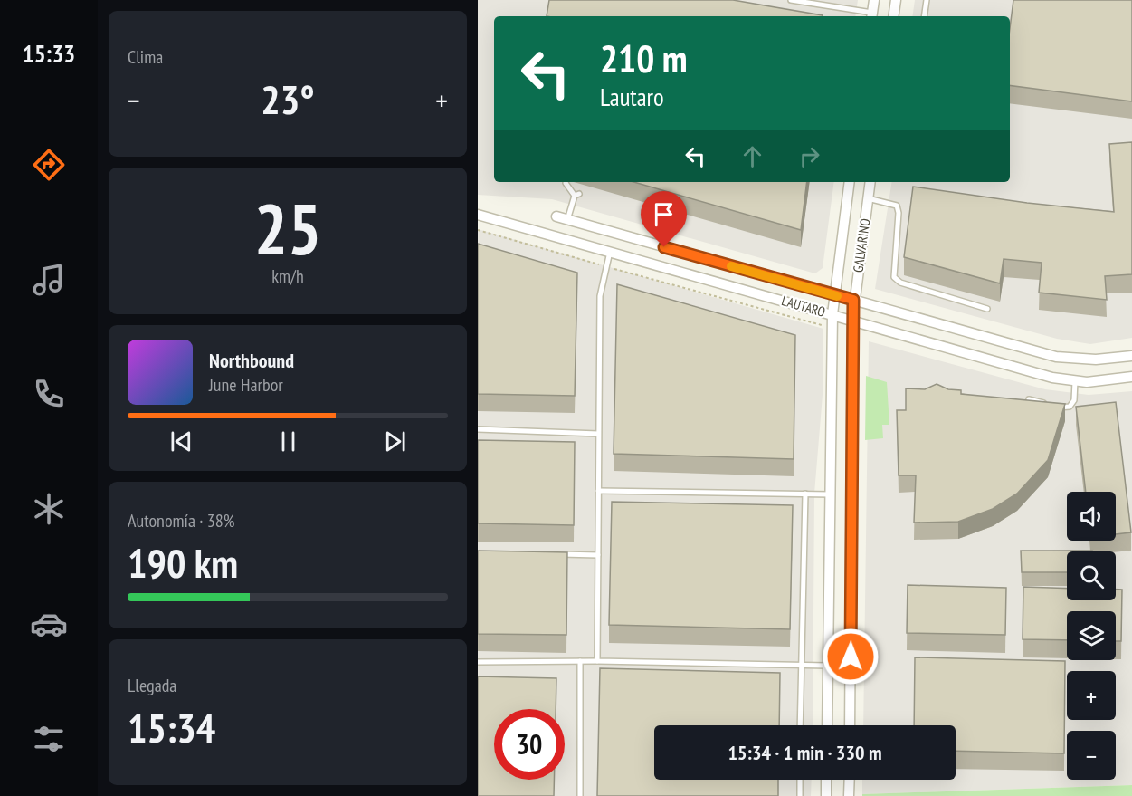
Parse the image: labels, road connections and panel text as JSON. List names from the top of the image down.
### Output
{
  "streets": {
    "street": ["GALVARINO", "LAUTARO"]
  },
  "crossings": [
    ["GALVARINO", "LAUTARO"]
  ],
  "page": {
    "tabs": "15:33",
    "tile": [
      "Clima",
      ["25", "km/h"],
      ["Autonomía · 38%", "190 km"],
      ["Llegada", "15:34"]
    ],
    "turn": ["210 m", "Lautaro"],
    "heat": ["−", "23°", "+"],
    "song": ["Northbound", "June Harbor"],
    "map_buttons": ["+", "−"],
    "limit": "30",
    "trip": "15:34 · 1 min · 330 m"
  }
}
